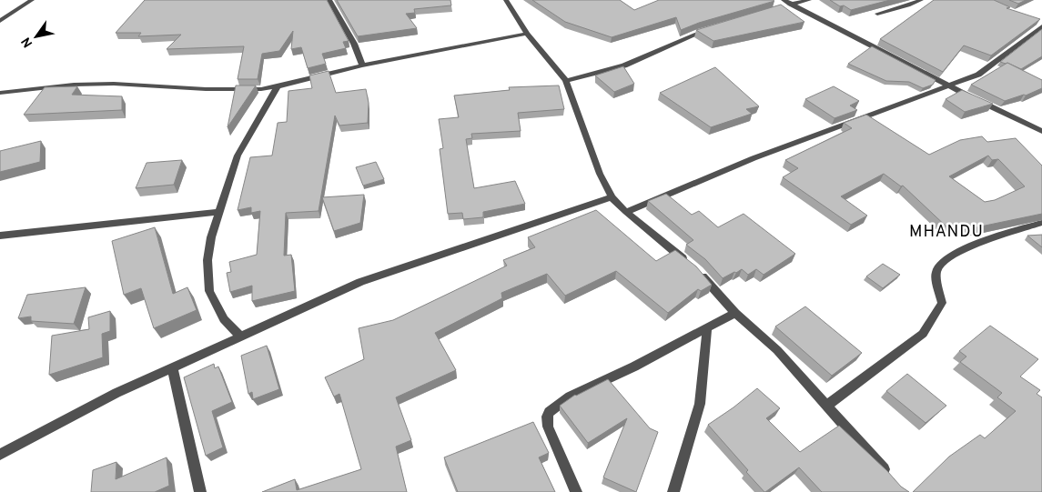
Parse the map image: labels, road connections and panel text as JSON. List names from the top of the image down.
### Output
{
  "districts": ["MHANDU"],
  "north": "bottom left"
}
